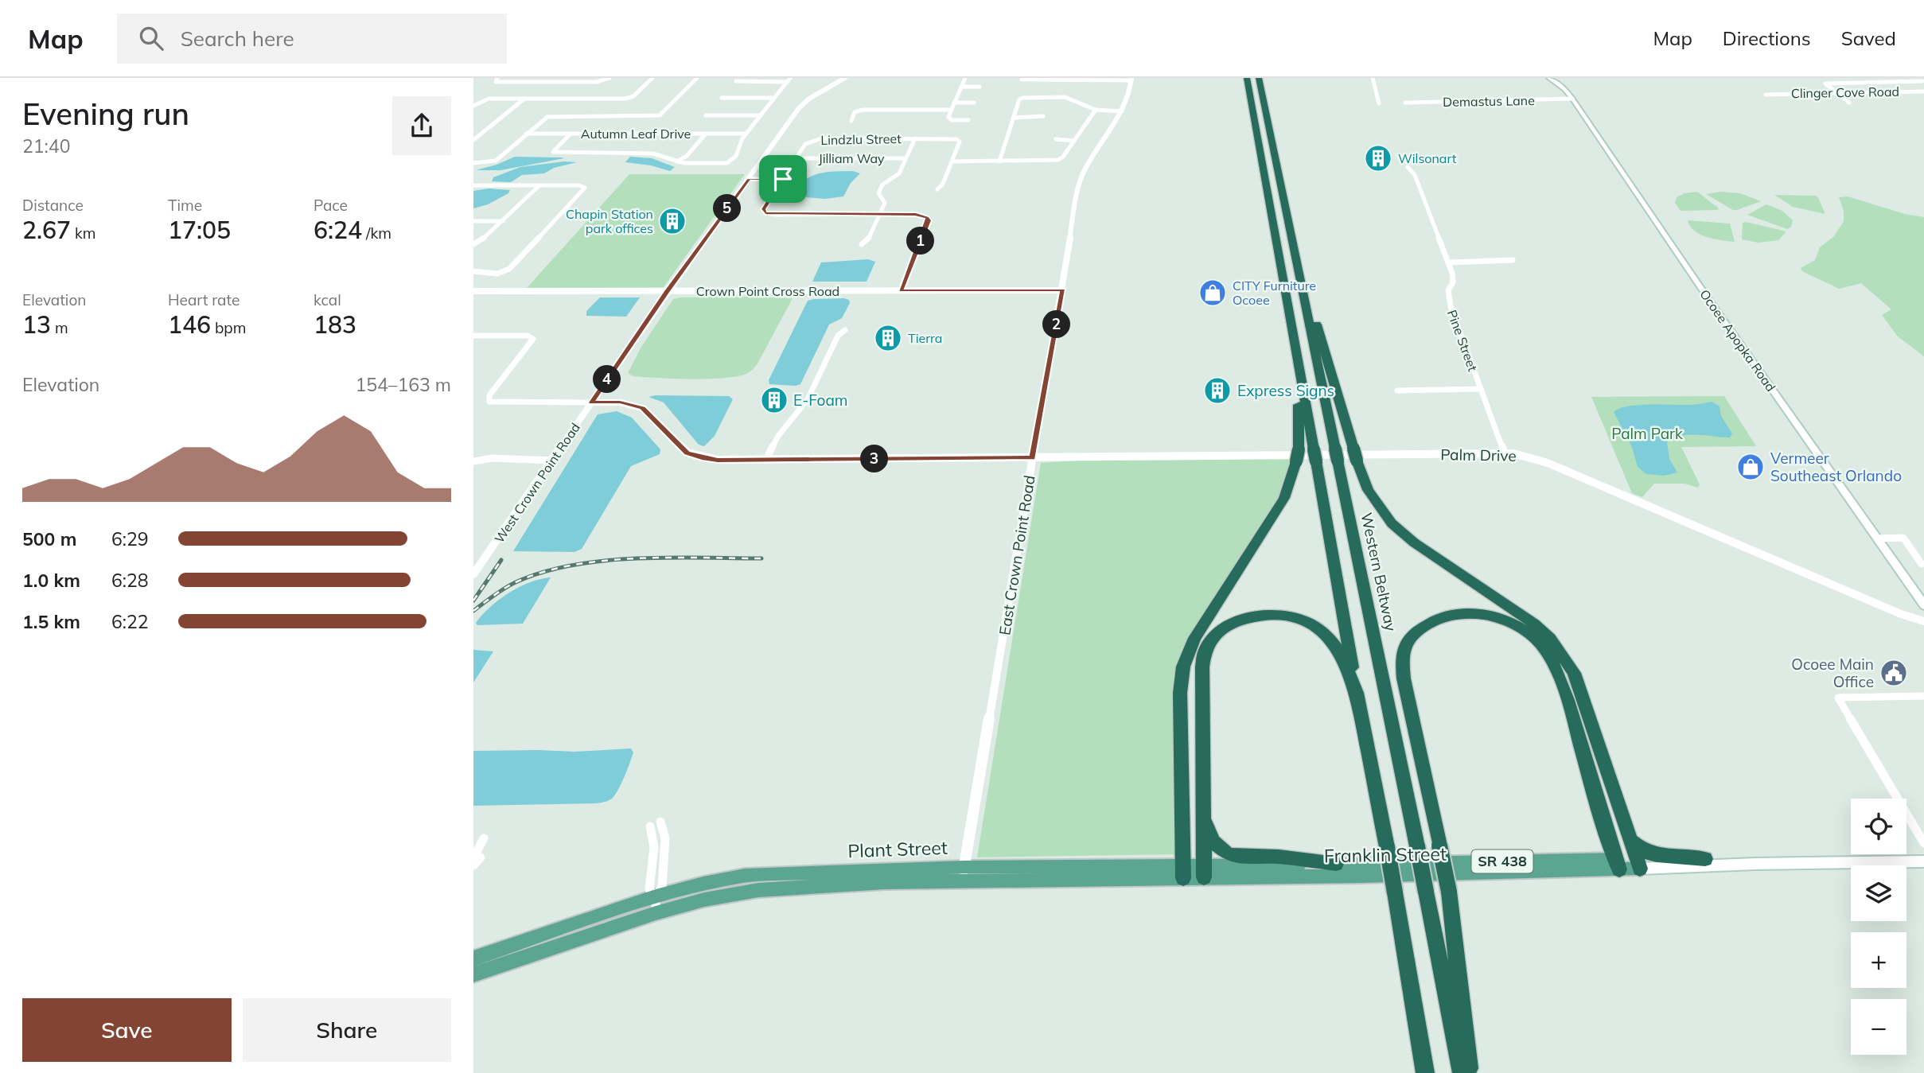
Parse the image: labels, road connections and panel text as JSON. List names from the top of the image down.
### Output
{
  "streets": {
    "highway": ["Western Beltway"],
    "main road": [
      "Ocoee Apopka Road",
      "Plant Street",
      "Franklin Street",
      "SR 438"
    ],
    "street": [
      "Clinger Cove Road",
      "Demastus Lane",
      "Autumn Leaf Drive",
      "Lindzlu Street",
      "Jilliam Way",
      "Crown Point Cross Road",
      "Pine Street",
      "Palm Drive",
      "West Crown Point Road",
      "East Crown Point Road"
    ]
  },
  "crossings": [
    ["Demastus Lane", "Ocoee Apopka Road"],
    ["Lindzlu Street", "Jilliam Way"],
    ["Crown Point Cross Road", "West Crown Point Road"],
    ["Crown Point Cross Road", "East Crown Point Road"],
    ["Pine Street", "Palm Drive"],
    ["Palm Drive", "West Crown Point Road"],
    ["Palm Drive", "East Crown Point Road"],
    ["East Crown Point Road", "Plant Street"],
    ["Plant Street", "Franklin Street"]
  ],
  "parks": ["Palm Park"],
  "places": {
    "building": [
      "Wilsonart",
      "Chapin Station park offices",
      "Tierra",
      "Express Signs",
      "E-Foam"
    ],
    "shop": ["CITY Furniture Ocoee", "Vermeer Southeast Orlando"],
    "public building": ["Ocoee Main Office"]
  },
  "page": {
    "header": "Map",
    "search": "Search here",
    "nav": ["Map", "Directions", "Saved"],
    "heading": ["Evening run", "21:40"],
    "stats": [
      ["Distance", "2.67 km"],
      ["Time", "17:05"],
      ["Pace", "6:24 /km"],
      ["Elevation", "13 m"],
      ["Heart rate", "146 bpm"],
      ["kcal", "183"]
    ],
    "pins": [
      "5",
      "1",
      "2",
      "4",
      "3"
    ],
    "chart": ["Elevation", "154–163 m"],
    "list": [
      {
        "name": "500 m",
        "note": "6:29"
      },
      {
        "name": "1.0 km",
        "note": "6:28"
      },
      {
        "name": "1.5 km",
        "note": "6:22"
      }
    ],
    "map_buttons": ["+", "−"],
    "buttons": ["Save", "Share"]
  }
}
